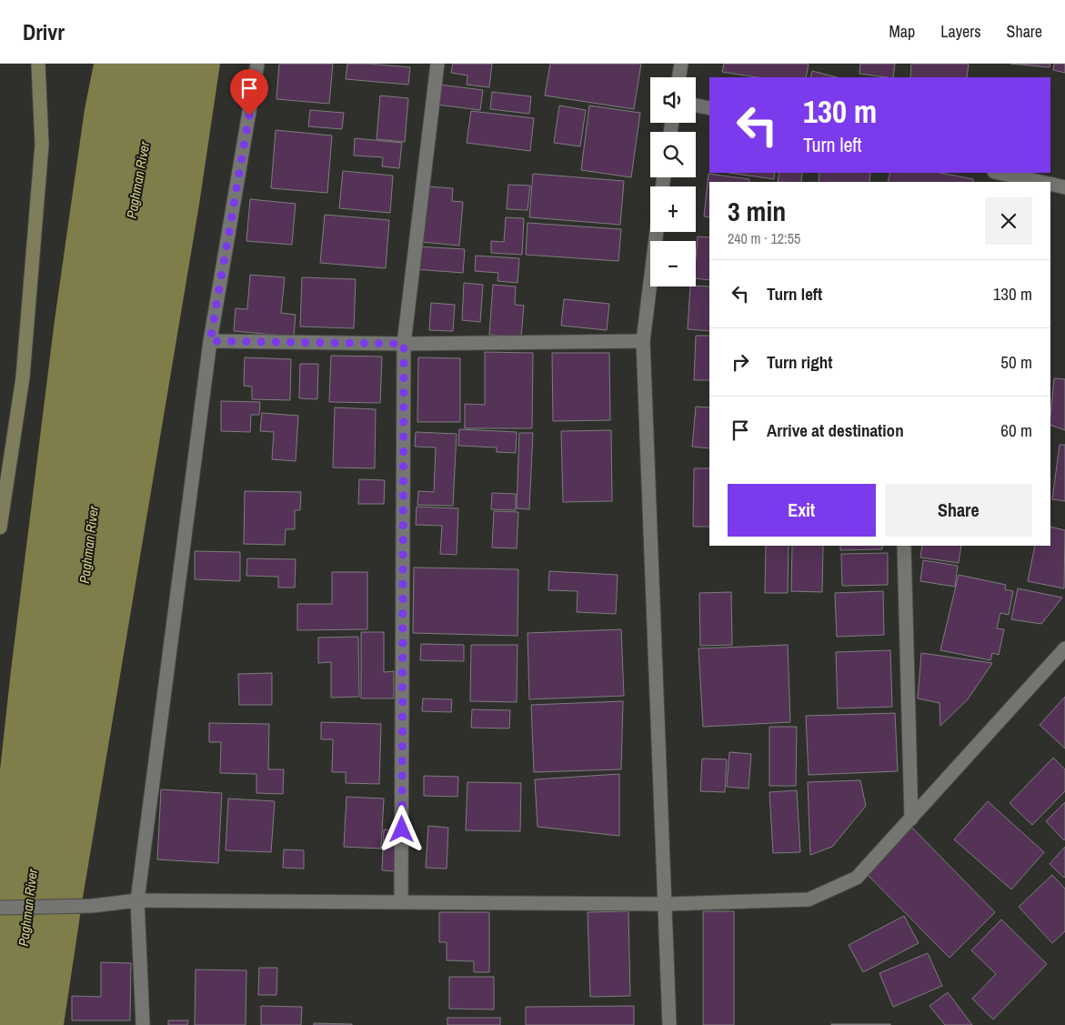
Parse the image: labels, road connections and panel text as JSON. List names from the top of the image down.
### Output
{
  "water": ["Paghman River"],
  "page": {
    "header": "Drivr",
    "nav": ["Map", "Layers", "Share"],
    "map_buttons": ["+", "−"],
    "turn": ["130 m", "Turn left"],
    "heading": ["3 min", "240 m · 12:55"],
    "list": [
      {
        "name": "Turn left",
        "value": "130 m"
      },
      {
        "name": "Turn right",
        "value": "50 m"
      },
      {
        "name": "Arrive at destination",
        "value": "60 m"
      }
    ],
    "buttons": ["Exit", "Share"]
  }
}
